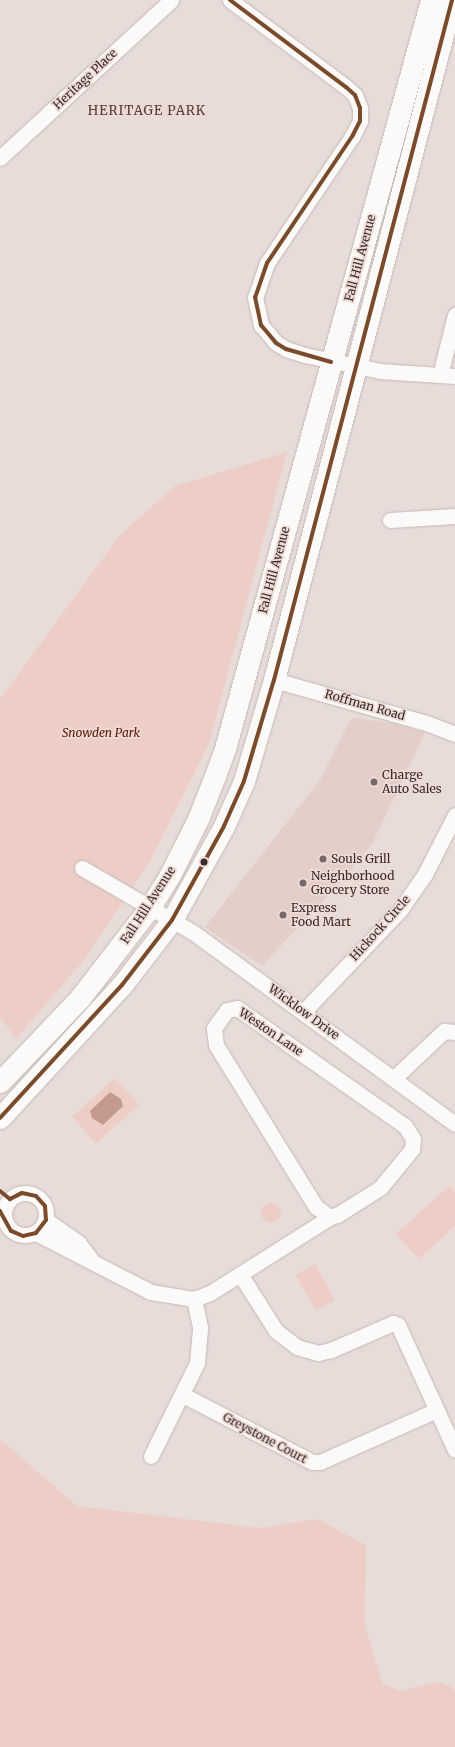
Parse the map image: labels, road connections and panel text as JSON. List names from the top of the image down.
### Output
{
  "streets": {
    "main road": ["Fall Hill Avenue"],
    "street": [
      "Heritage Place",
      "Roffman Road",
      "Hickock Circle",
      "Wicklow Drive",
      "Weston Lane",
      "Greystone Court"
    ]
  },
  "crossings": [
    ["Fall Hill Avenue", "Roffman Road"],
    ["Fall Hill Avenue", "Wicklow Drive"],
    ["Hickock Circle", "Wicklow Drive"]
  ],
  "districts": ["HERITAGE PARK"],
  "parks": ["Snowden Park"],
  "places": [
    "Charge Auto Sales",
    "Souls Grill",
    "Neighborhood Grocery Store",
    "Express Food Mart"
  ]
}
